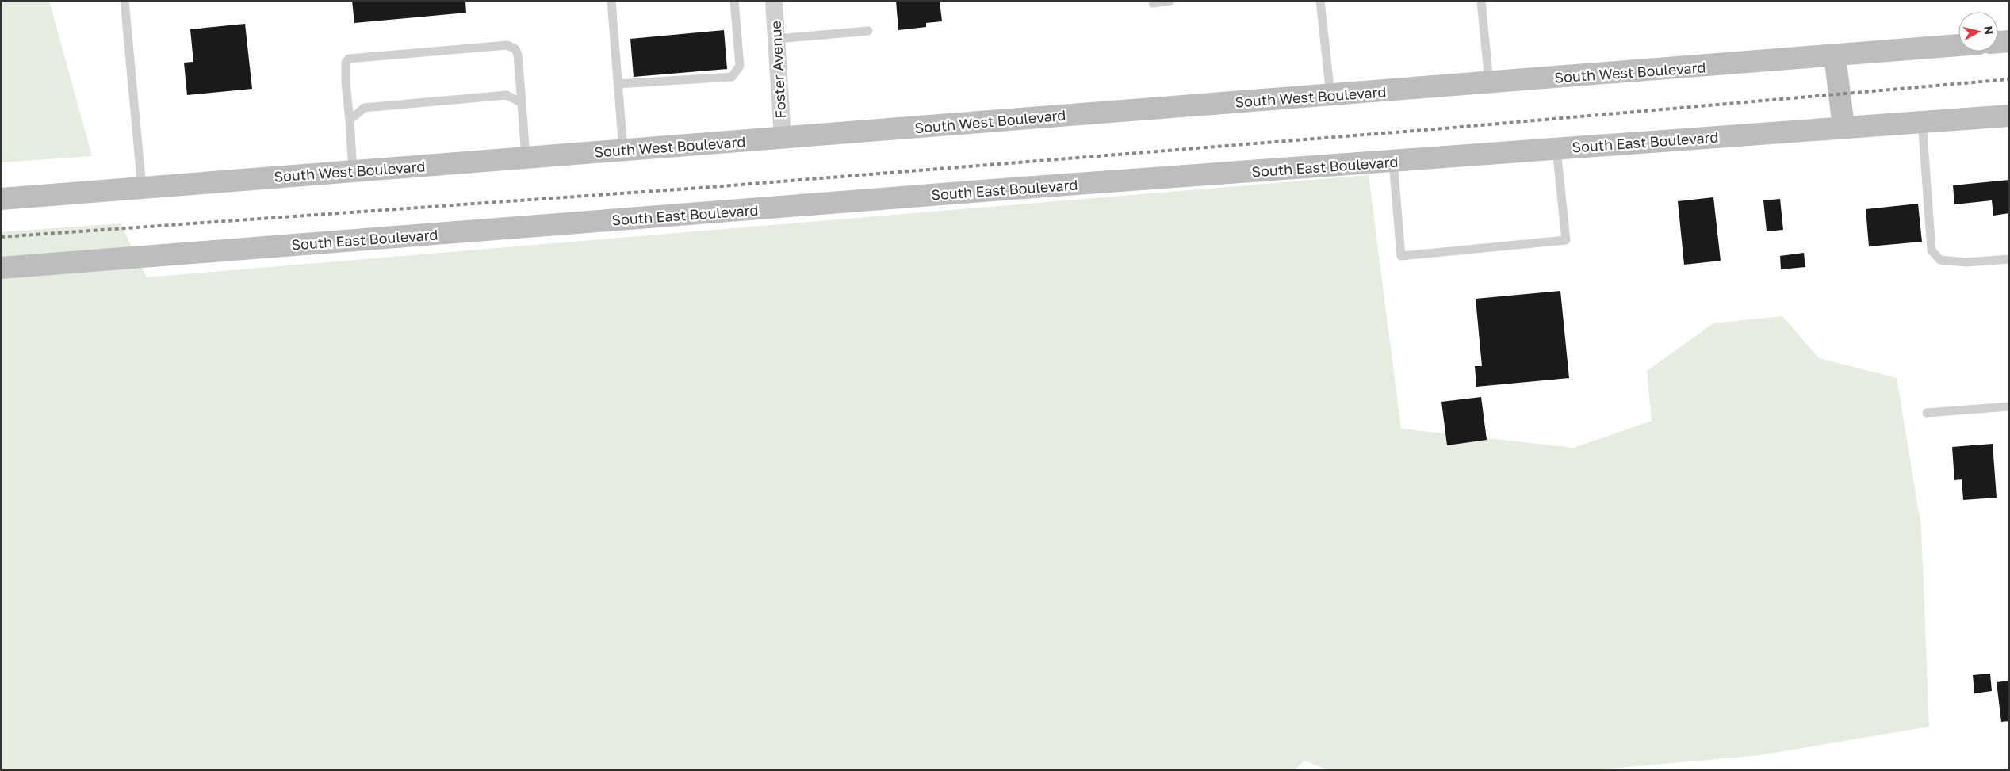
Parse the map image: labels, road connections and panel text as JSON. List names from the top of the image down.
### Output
{
  "streets": {
    "main road": ["South West Boulevard", "South East Boulevard"],
    "street": ["Foster Avenue"]
  },
  "crossings": [
    ["Foster Avenue", "South West Boulevard"]
  ],
  "north": "right"
}
